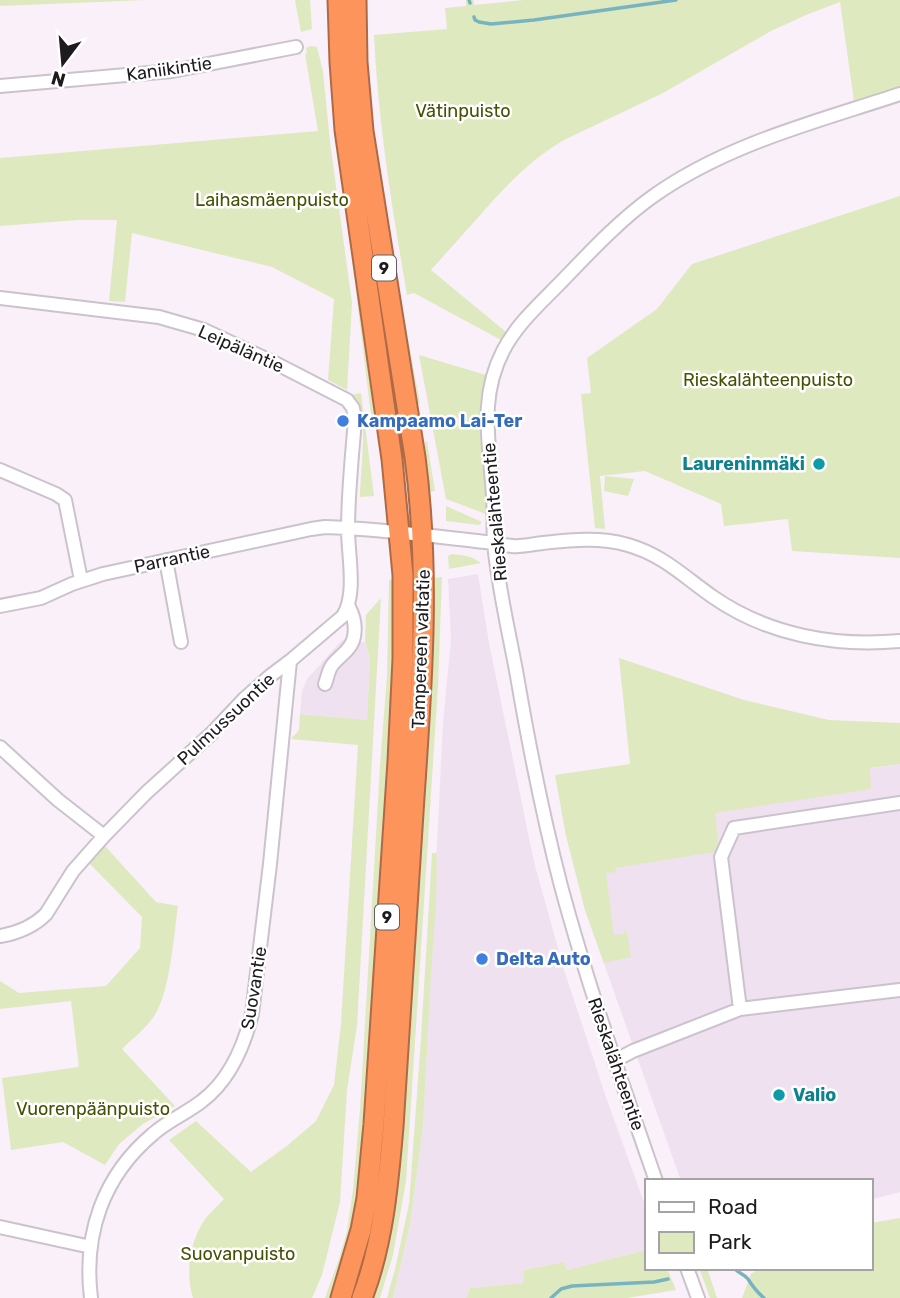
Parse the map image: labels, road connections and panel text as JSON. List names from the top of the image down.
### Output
{
  "streets": {
    "highway": ["9", "Tampereen valtatie"],
    "street": [
      "Kaniikintie",
      "Leipäläntie",
      "Rieskalähteentie",
      "Parrantie",
      "Pulmussuontie",
      "Suovantie"
    ]
  },
  "crossings": [
    ["Leipäläntie", "Parrantie"],
    ["Pulmussuontie", "Suovantie"]
  ],
  "parks": [
    "Vätinpuisto",
    "Laihasmäenpuisto",
    "Rieskalähteenpuisto",
    "Vuorenpäänpuisto",
    "Suovanpuisto"
  ],
  "places": [
    "Kampaamo Lai-Ter",
    "Laureninmäki",
    "Delta Auto",
    "Valio"
  ],
  "legend": ["Road", "Park"],
  "north": "bottom"
}
